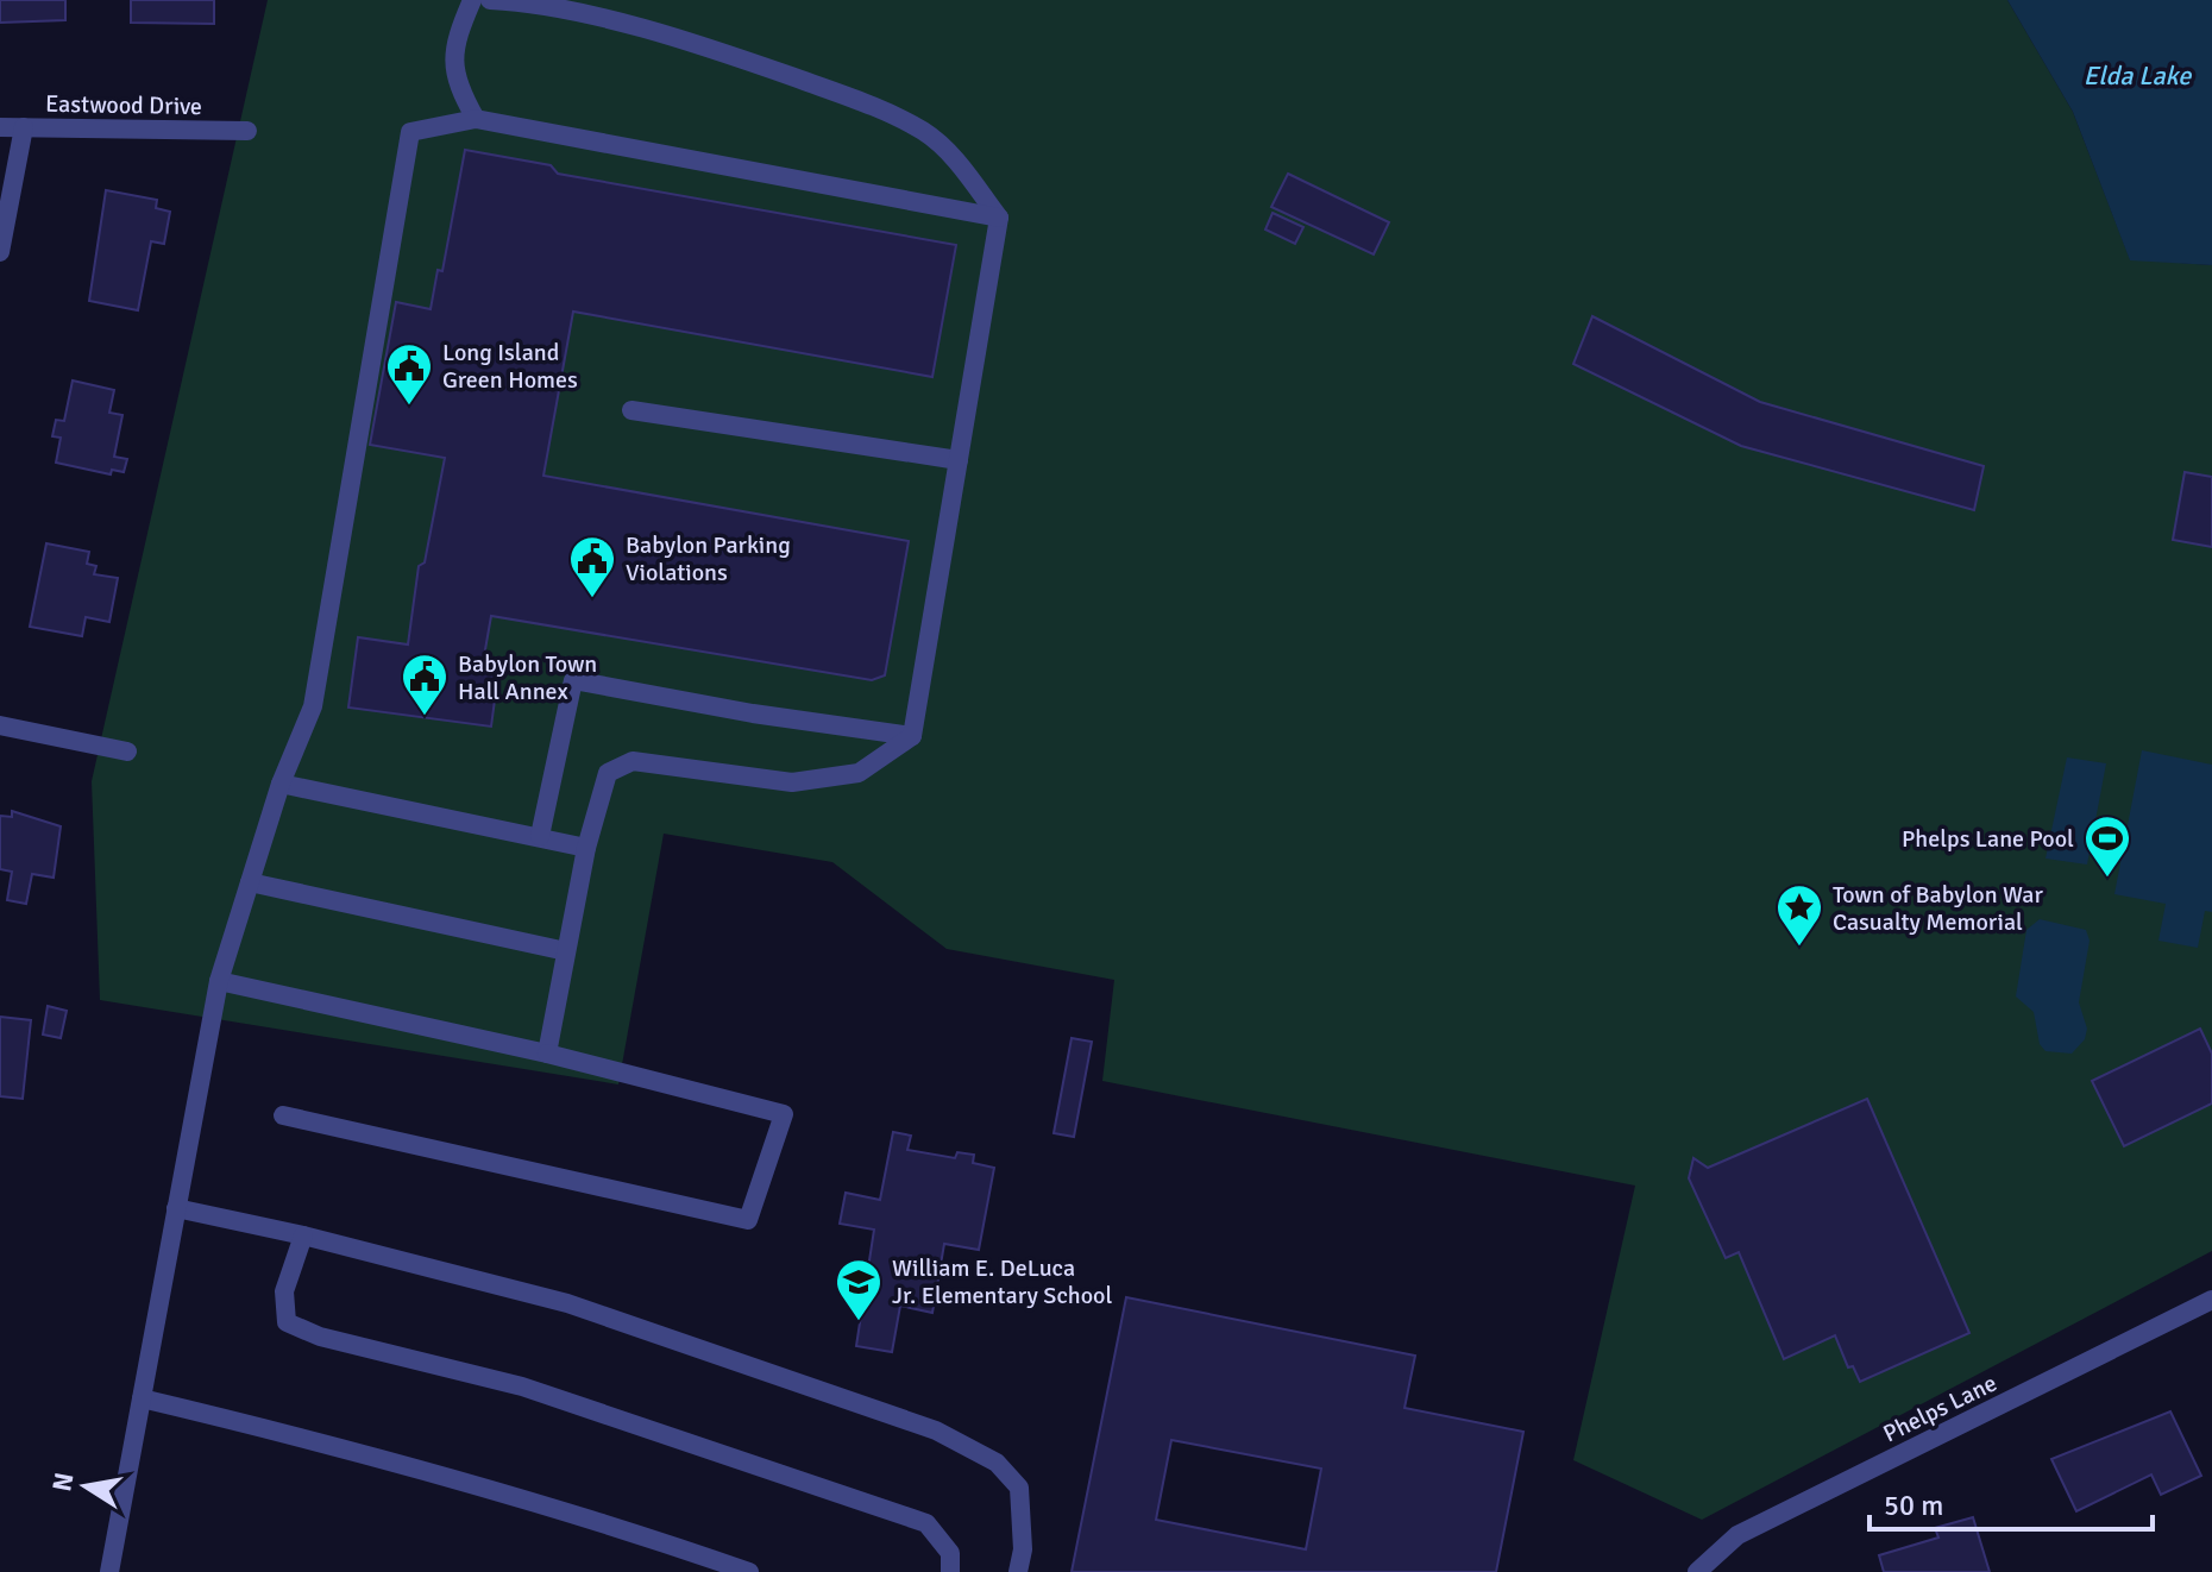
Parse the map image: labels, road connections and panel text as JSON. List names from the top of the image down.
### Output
{
  "streets": {
    "street": ["Eastwood Drive", "Phelps Lane"]
  },
  "water": ["Elda Lake"],
  "places": {
    "public building": ["Long Island Green Homes", "Babylon Parking Violations", "Babylon Town Hall Annex"],
    "sports": ["Phelps Lane Pool"],
    "place": ["Town of Babylon War Casualty Memorial"],
    "school or university": ["William E. DeLuca Jr. Elementary School"]
  },
  "scale_bar": "50 m",
  "north": "left"
}
